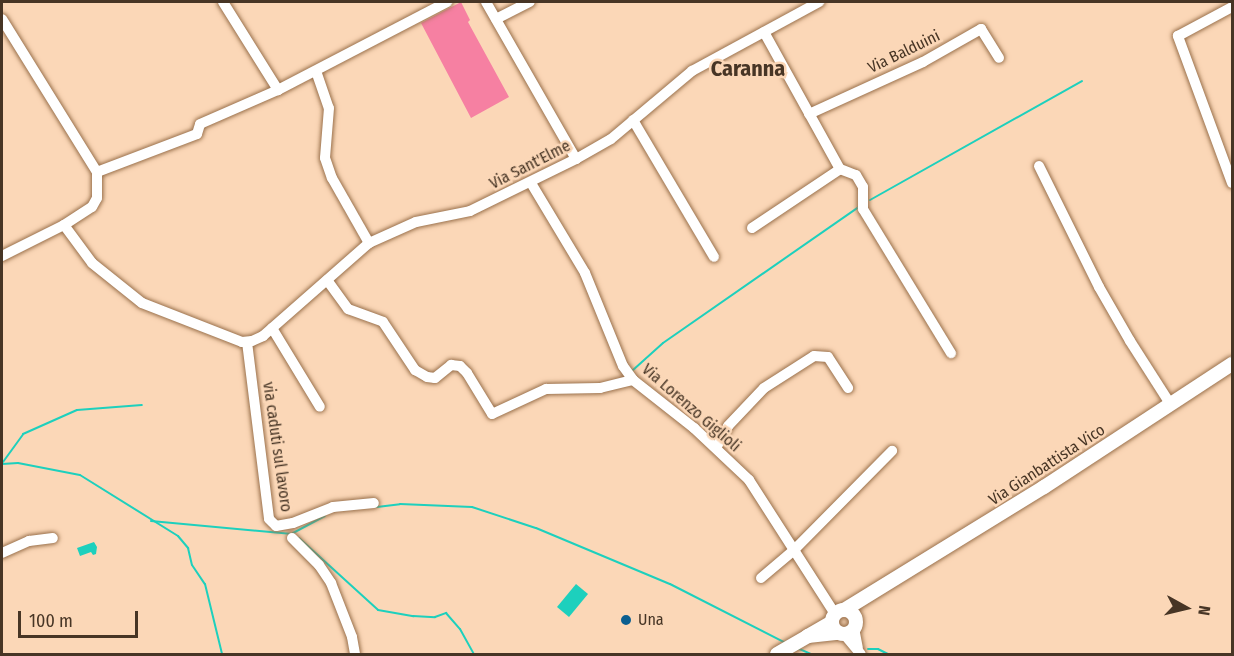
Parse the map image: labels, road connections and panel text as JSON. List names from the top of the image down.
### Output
{
  "streets": {
    "main road": ["Via Gianbattista Vico"],
    "street": [
      "Via Balduini",
      "Via Sant'Elme",
      "Via Lorenzo Giglioli",
      "via caduti sul lavoro"
    ]
  },
  "crossings": [
    ["Via Sant'Elme", "Via Lorenzo Giglioli"],
    ["Via Sant'Elme", "via caduti sul lavoro"],
    ["Via Lorenzo Giglioli", "Via Gianbattista Vico"]
  ],
  "districts": ["Caranna"],
  "places": ["Una"],
  "scale_bar": "100 m",
  "north": "right"
}
